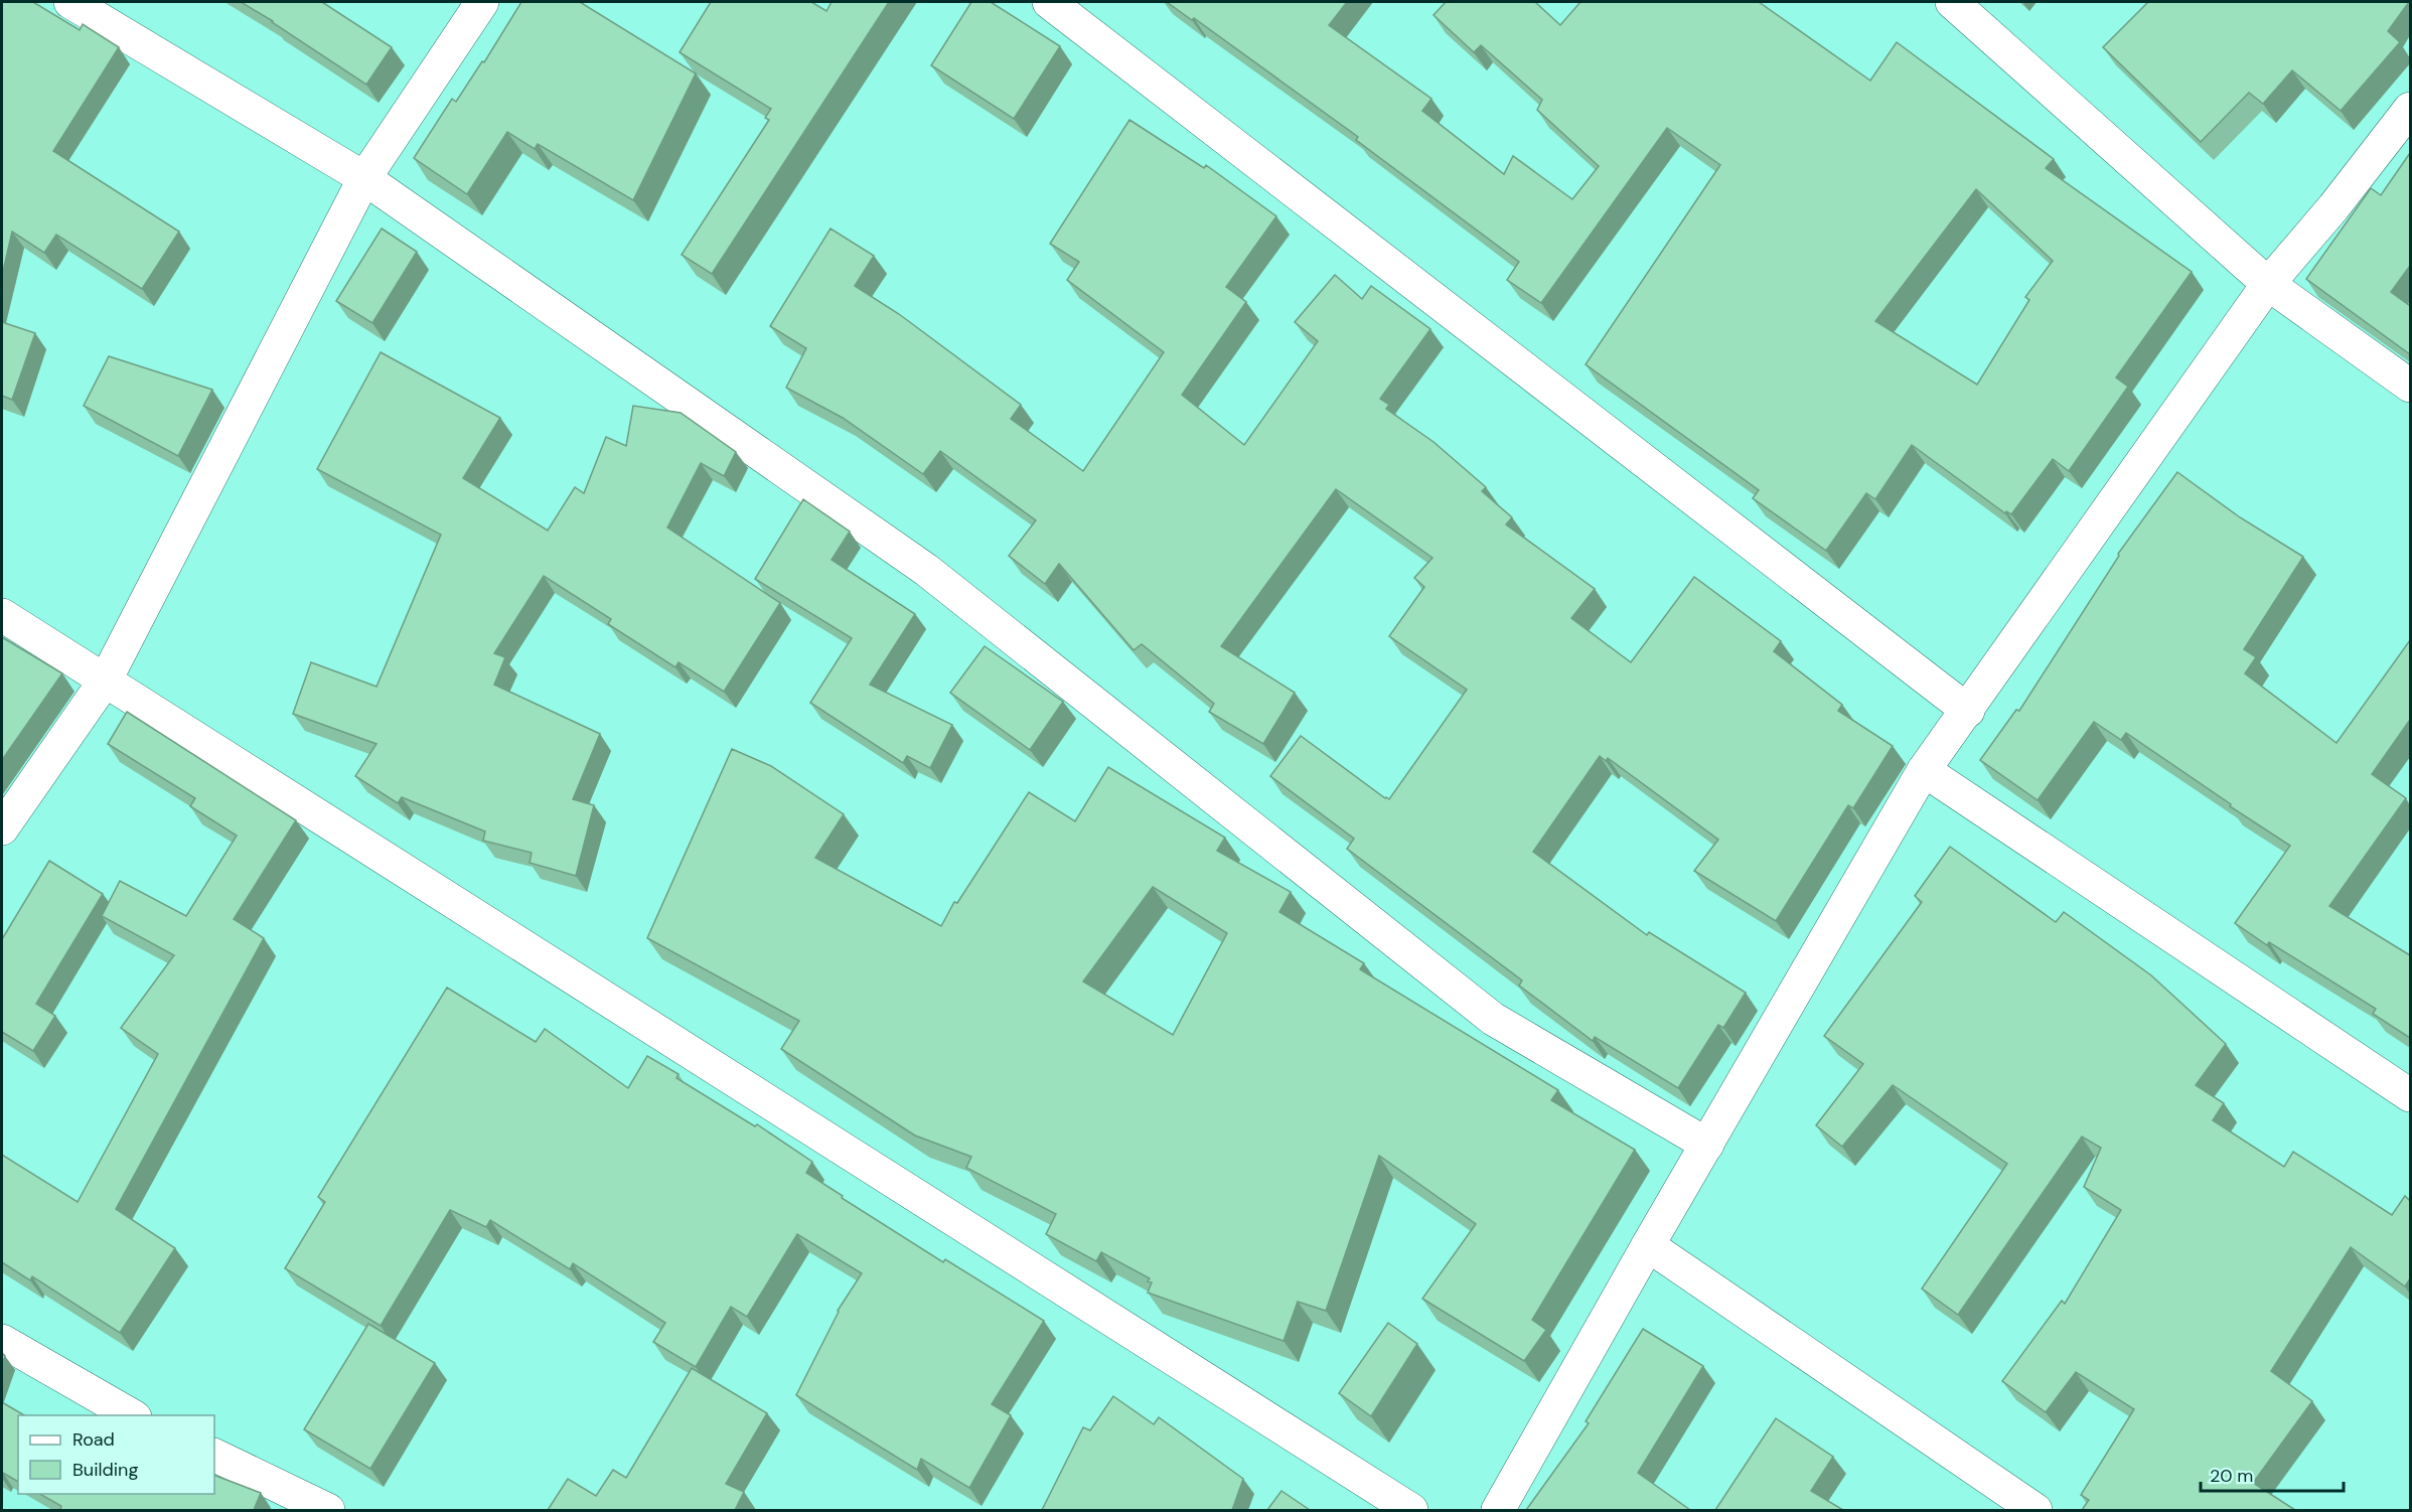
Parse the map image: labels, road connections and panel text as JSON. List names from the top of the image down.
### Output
{
  "legend": ["Road", "Building"],
  "scale_bar": "20 m"
}
